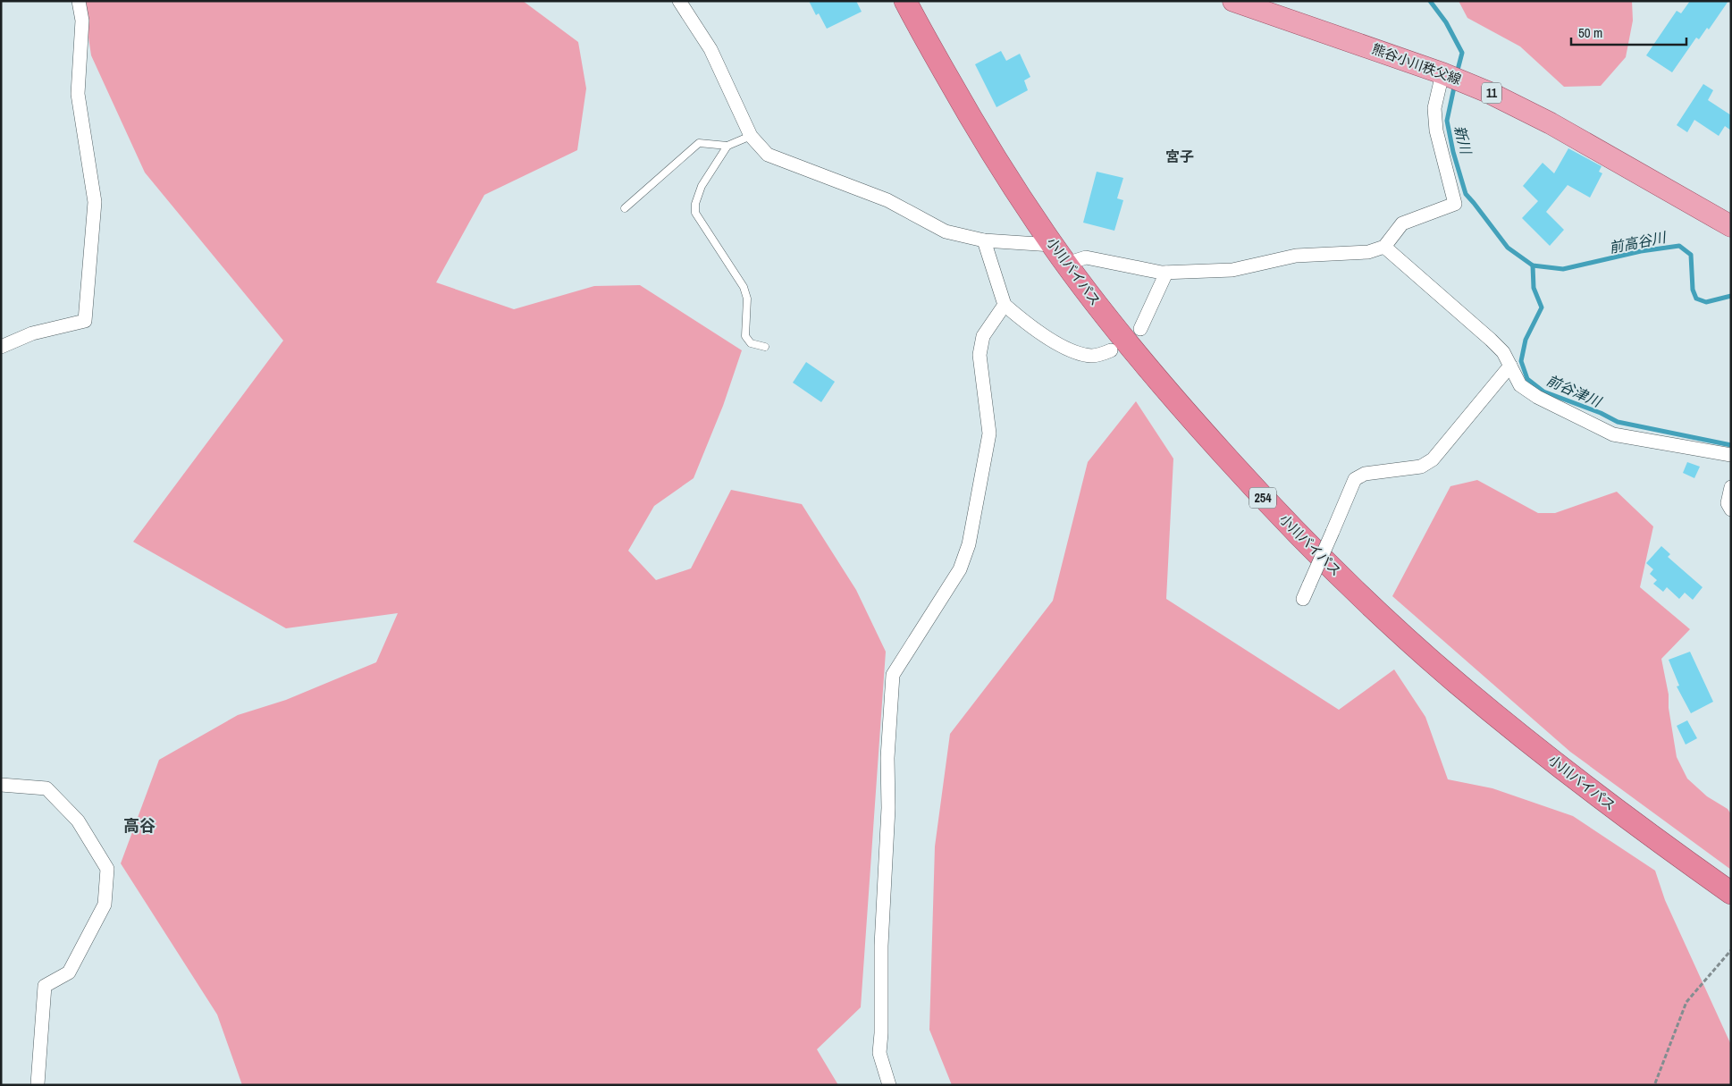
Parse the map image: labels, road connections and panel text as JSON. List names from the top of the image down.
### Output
{
  "streets": {
    "highway": ["小川バイパス", "254"],
    "main road": ["熊谷小川秩父線", "11"]
  },
  "districts": ["宮子", "高谷"],
  "water": ["新川", "前高谷川", "前谷津川"],
  "scale_bar": "50 m"
}
